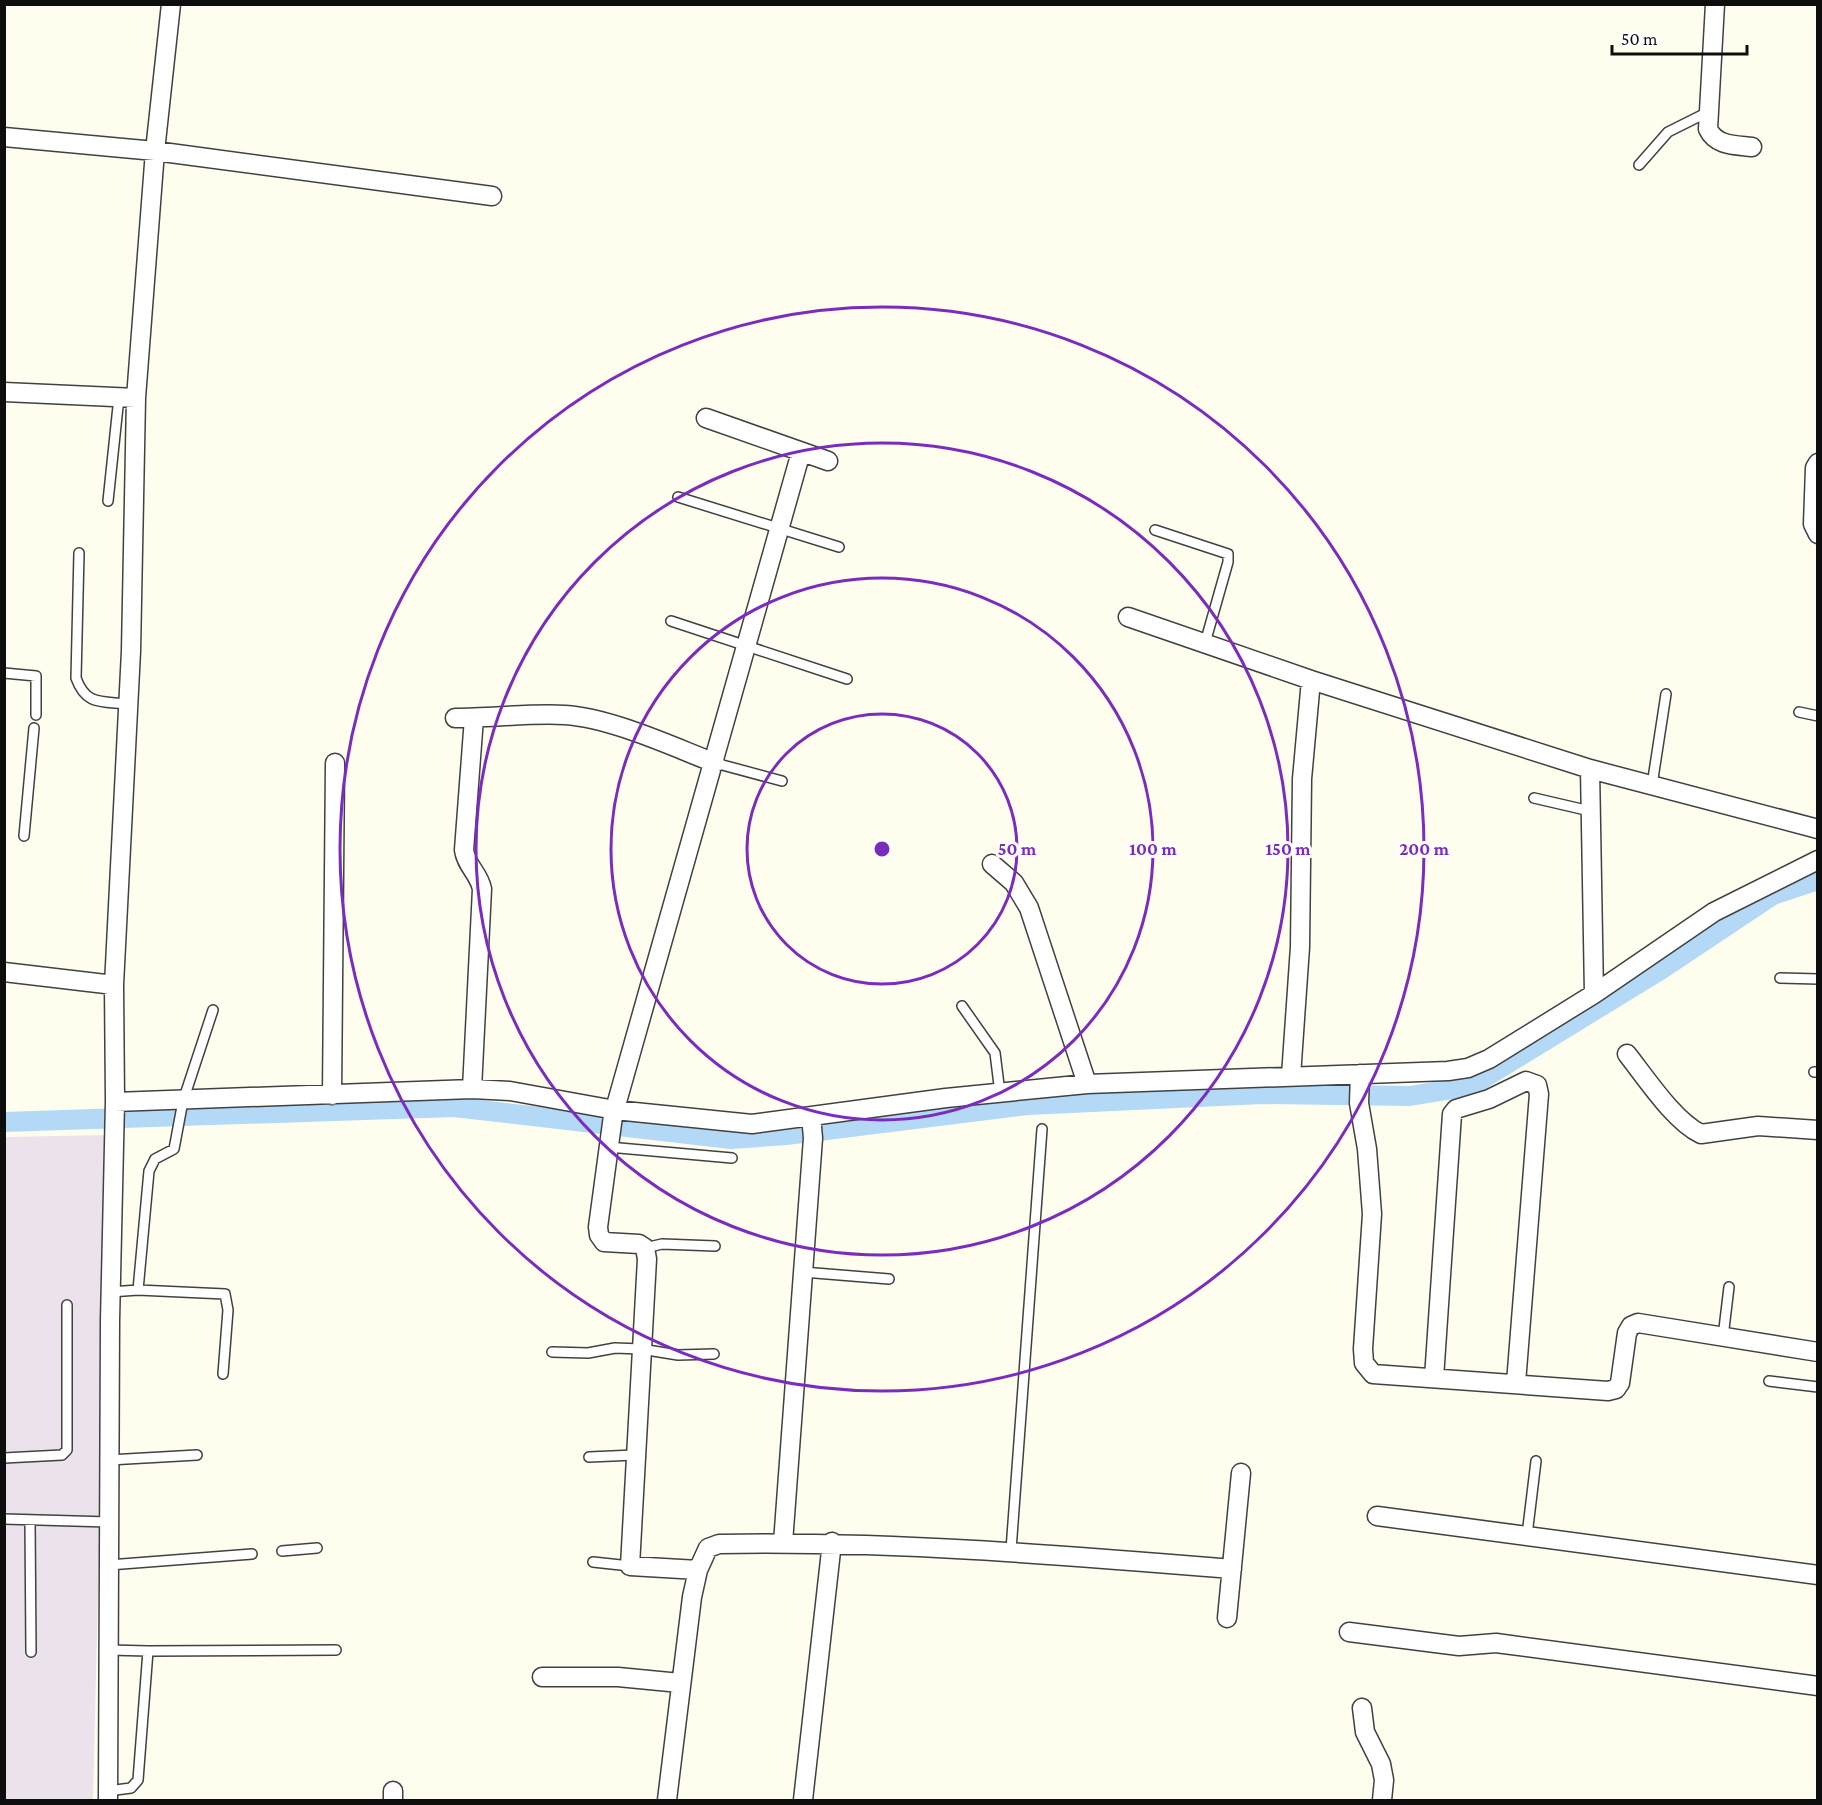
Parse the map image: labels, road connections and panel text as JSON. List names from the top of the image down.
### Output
{
  "scale_bar": "50 m",
  "rings": [
    "50 m",
    "100 m",
    "150 m",
    "200 m"
  ]
}
